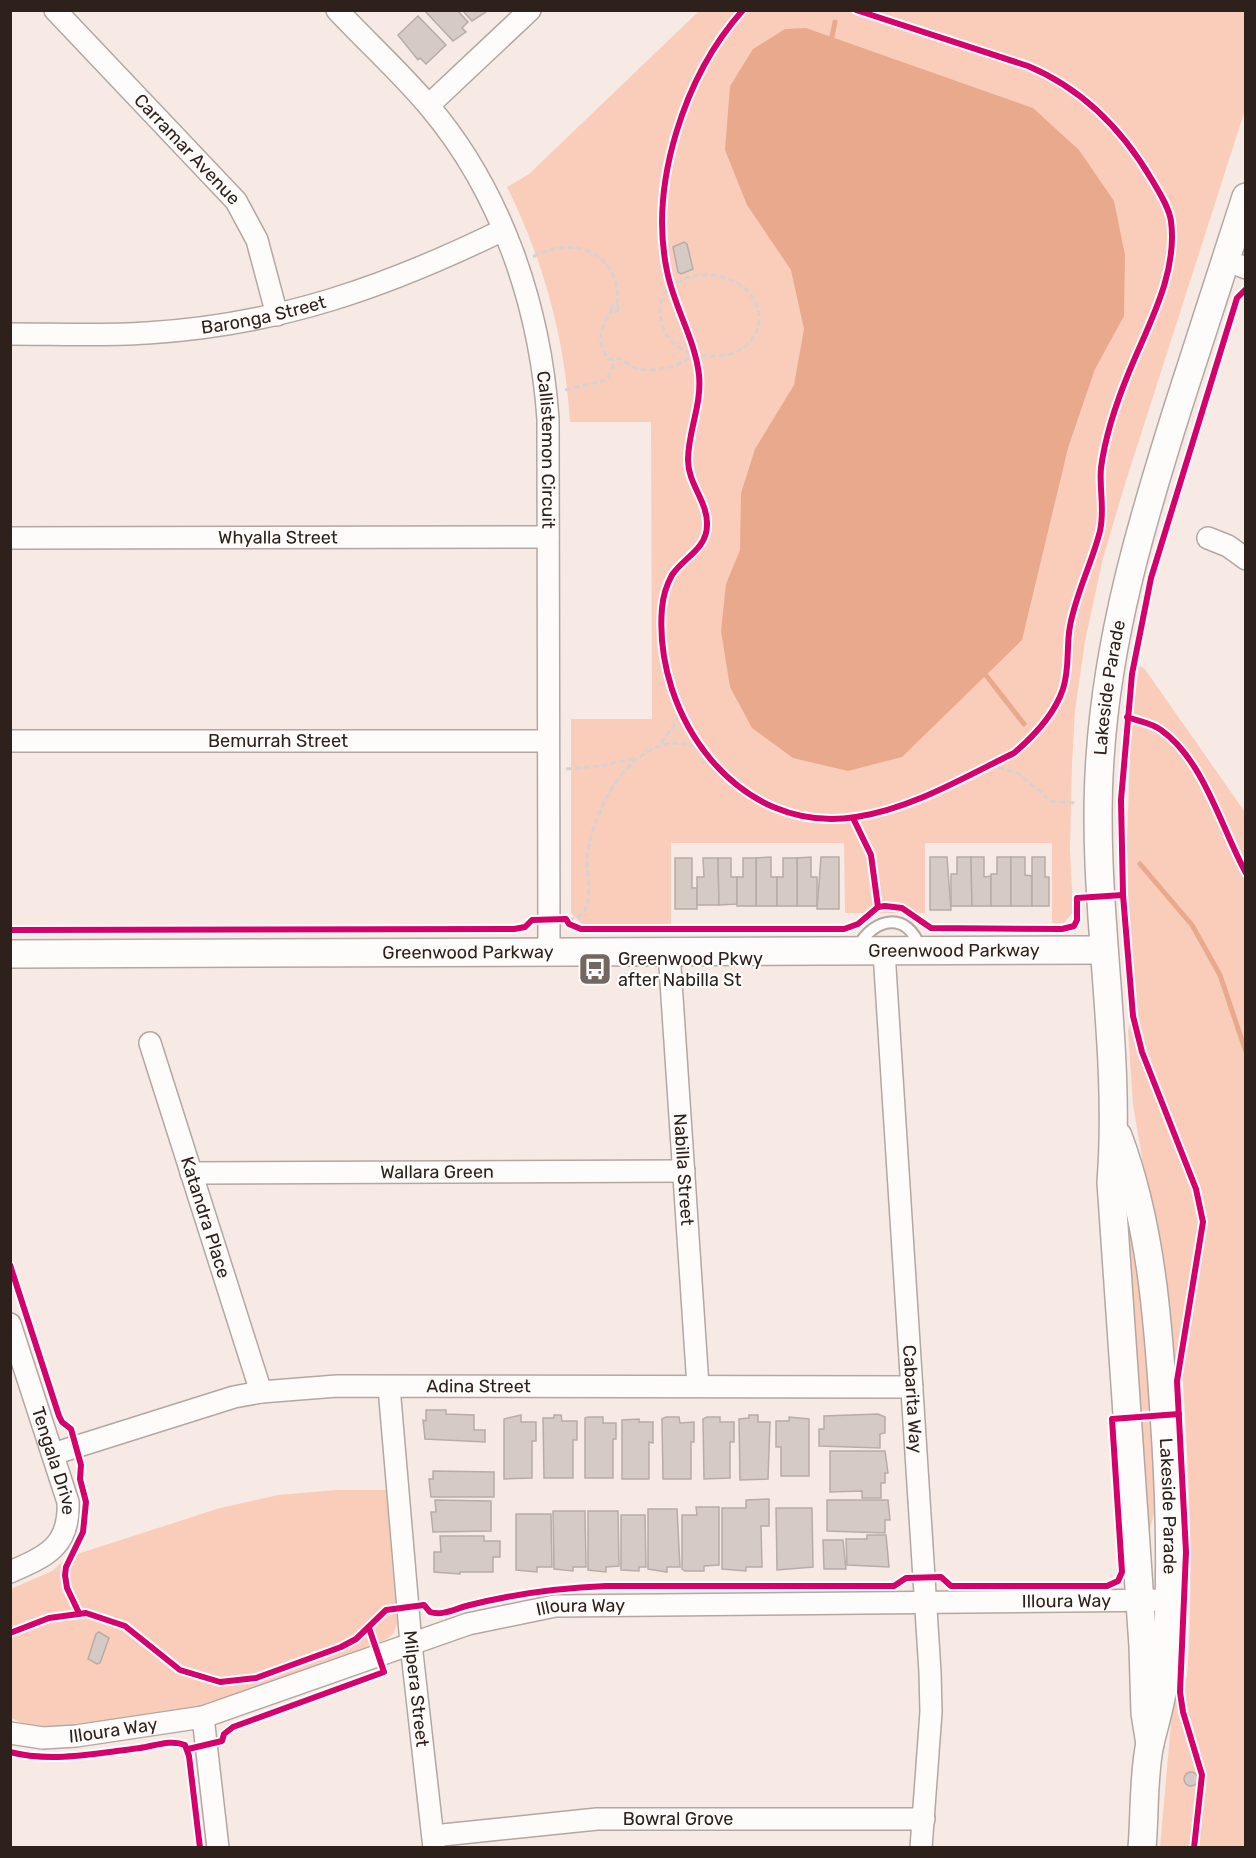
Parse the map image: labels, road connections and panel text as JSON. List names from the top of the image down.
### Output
{
  "streets": {
    "street": [
      "Carramar Avenue",
      "Baronga Street",
      "Callistemon Circuit",
      "Whyalla Street",
      "Lakeside Parade",
      "Bemurrah Street",
      "Greenwood Parkway",
      "Nabilla Street",
      "Wallara Green",
      "Katandra Place",
      "Adina Street",
      "Cabarita Way",
      "Tengala Drive",
      "Illoura Way",
      "Milpera Street",
      "Bowral Grove"
    ]
  },
  "crossings": [
    ["Carramar Avenue", "Baronga Street"],
    ["Baronga Street", "Callistemon Circuit"],
    ["Callistemon Circuit", "Whyalla Street"],
    ["Callistemon Circuit", "Bemurrah Street"],
    ["Callistemon Circuit", "Greenwood Parkway"],
    ["Lakeside Parade", "Greenwood Parkway"],
    ["Lakeside Parade", "Illoura Way"],
    ["Greenwood Parkway", "Nabilla Street"],
    ["Greenwood Parkway", "Cabarita Way"],
    ["Nabilla Street", "Wallara Green"],
    ["Nabilla Street", "Adina Street"],
    ["Wallara Green", "Katandra Place"],
    ["Katandra Place", "Adina Street"],
    ["Adina Street", "Cabarita Way"],
    ["Adina Street", "Tengala Drive"],
    ["Adina Street", "Milpera Street"],
    ["Cabarita Way", "Illoura Way"],
    ["Cabarita Way", "Bowral Grove"],
    ["Illoura Way", "Milpera Street"],
    ["Milpera Street", "Bowral Grove"]
  ],
  "places": {
    "bus stop": ["Greenwood Pkwy after Nabilla St"]
  }
}
